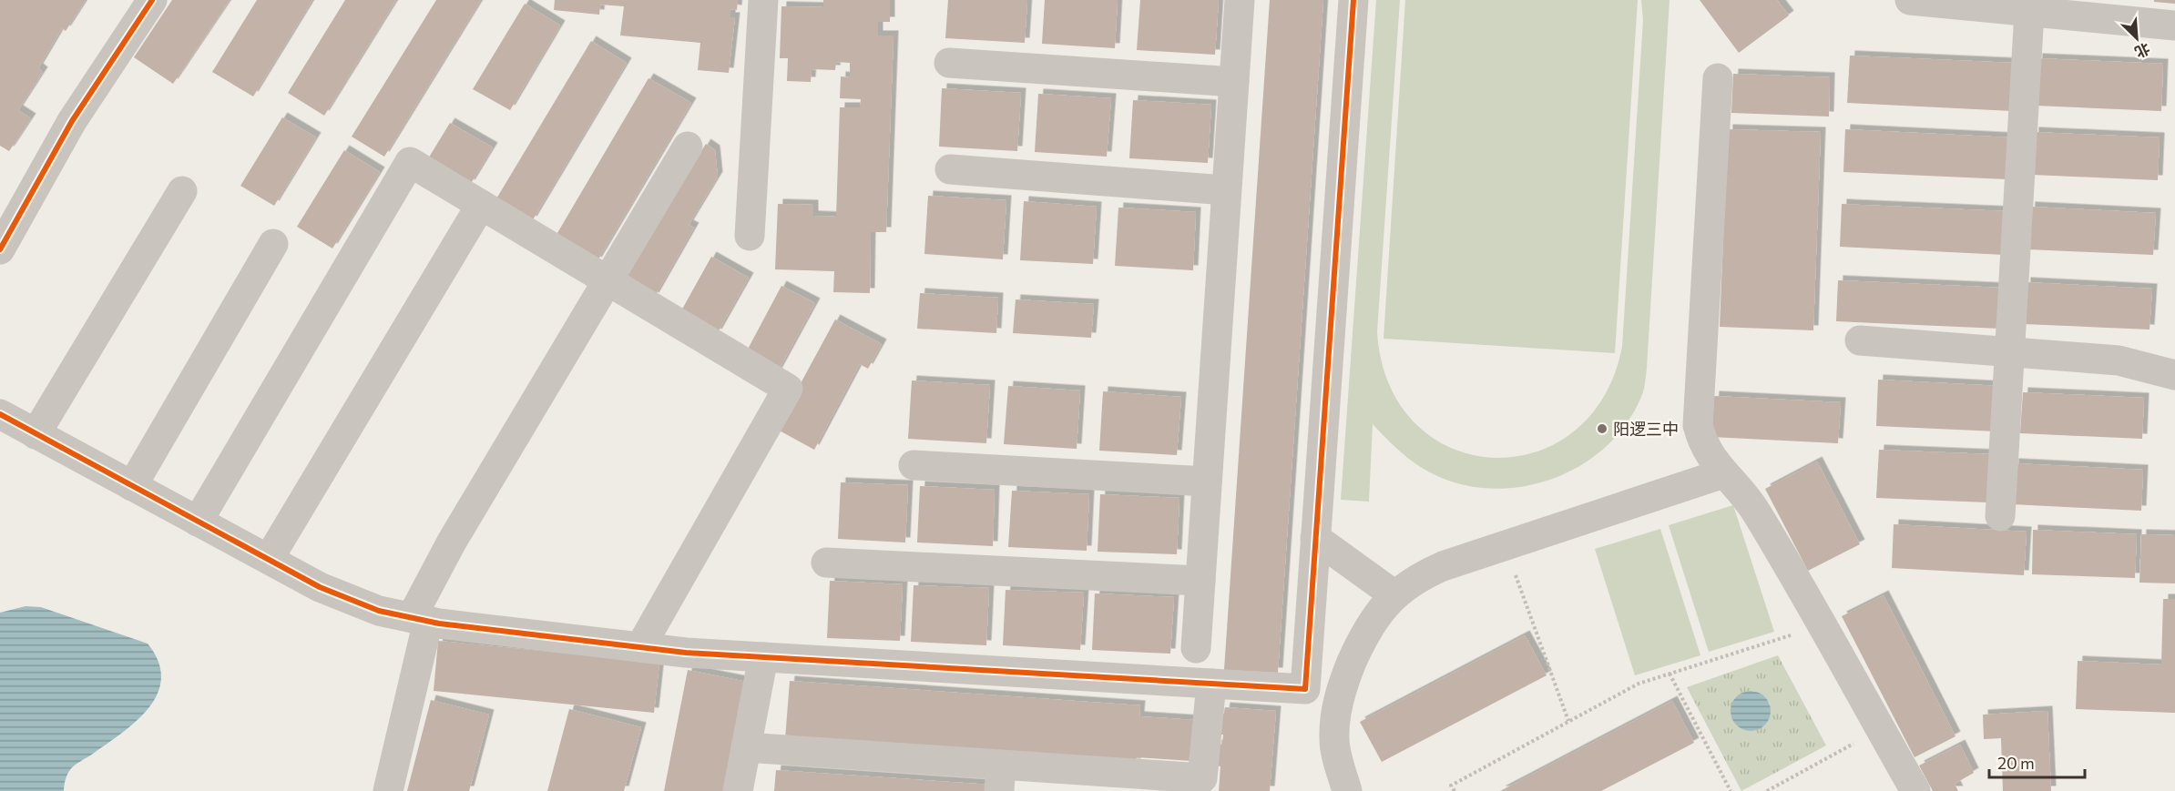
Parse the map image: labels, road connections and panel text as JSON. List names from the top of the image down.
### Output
{
  "places": ["阳逻三中"],
  "scale_bar": "20 m",
  "north": "bottom right"
}
